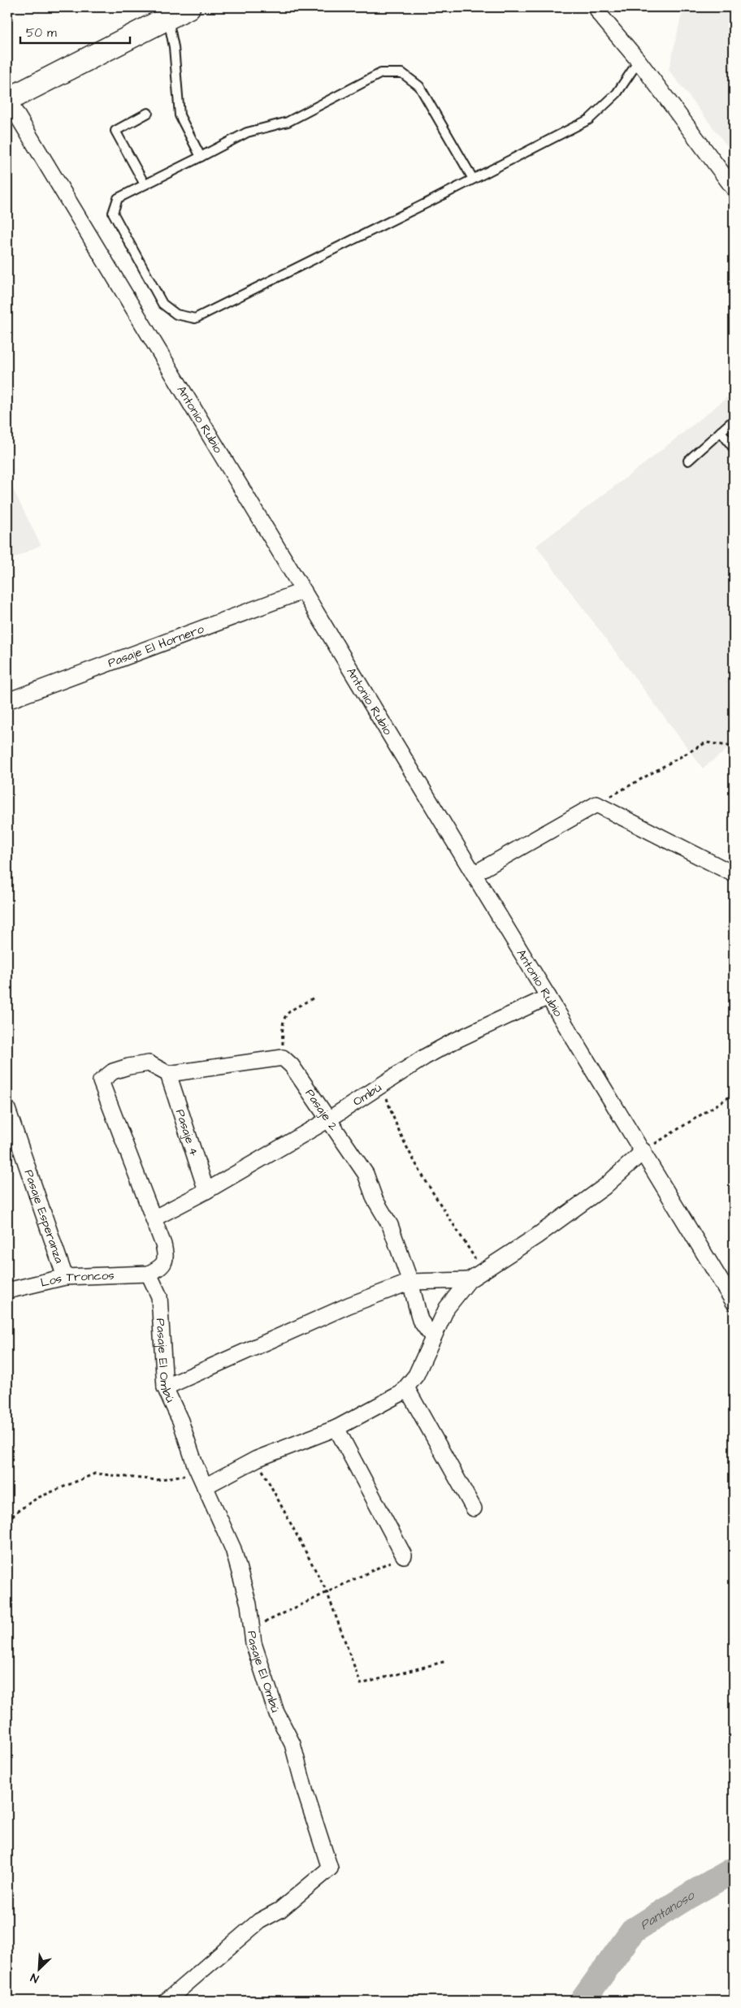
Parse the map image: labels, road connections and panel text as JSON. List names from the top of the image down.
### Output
{
  "streets": {
    "street": [
      "Antonio Rubio",
      "Pasaje El Hornero",
      "Ombú",
      "Pasaje 2",
      "Pasaje 4",
      "Pasaje Esperanza",
      "Los Troncos",
      "Pasaje El Ombú"
    ]
  },
  "crossings": [
    ["Antonio Rubio", "Pasaje El Hornero"],
    ["Antonio Rubio", "Ombú"],
    ["Ombú", "Pasaje 2"],
    ["Ombú", "Pasaje 4"],
    ["Pasaje Esperanza", "Los Troncos"],
    ["Los Troncos", "Pasaje El Ombú"]
  ],
  "water": ["Pantanoso"],
  "scale_bar": "50 m",
  "north": "bottom left"
}
